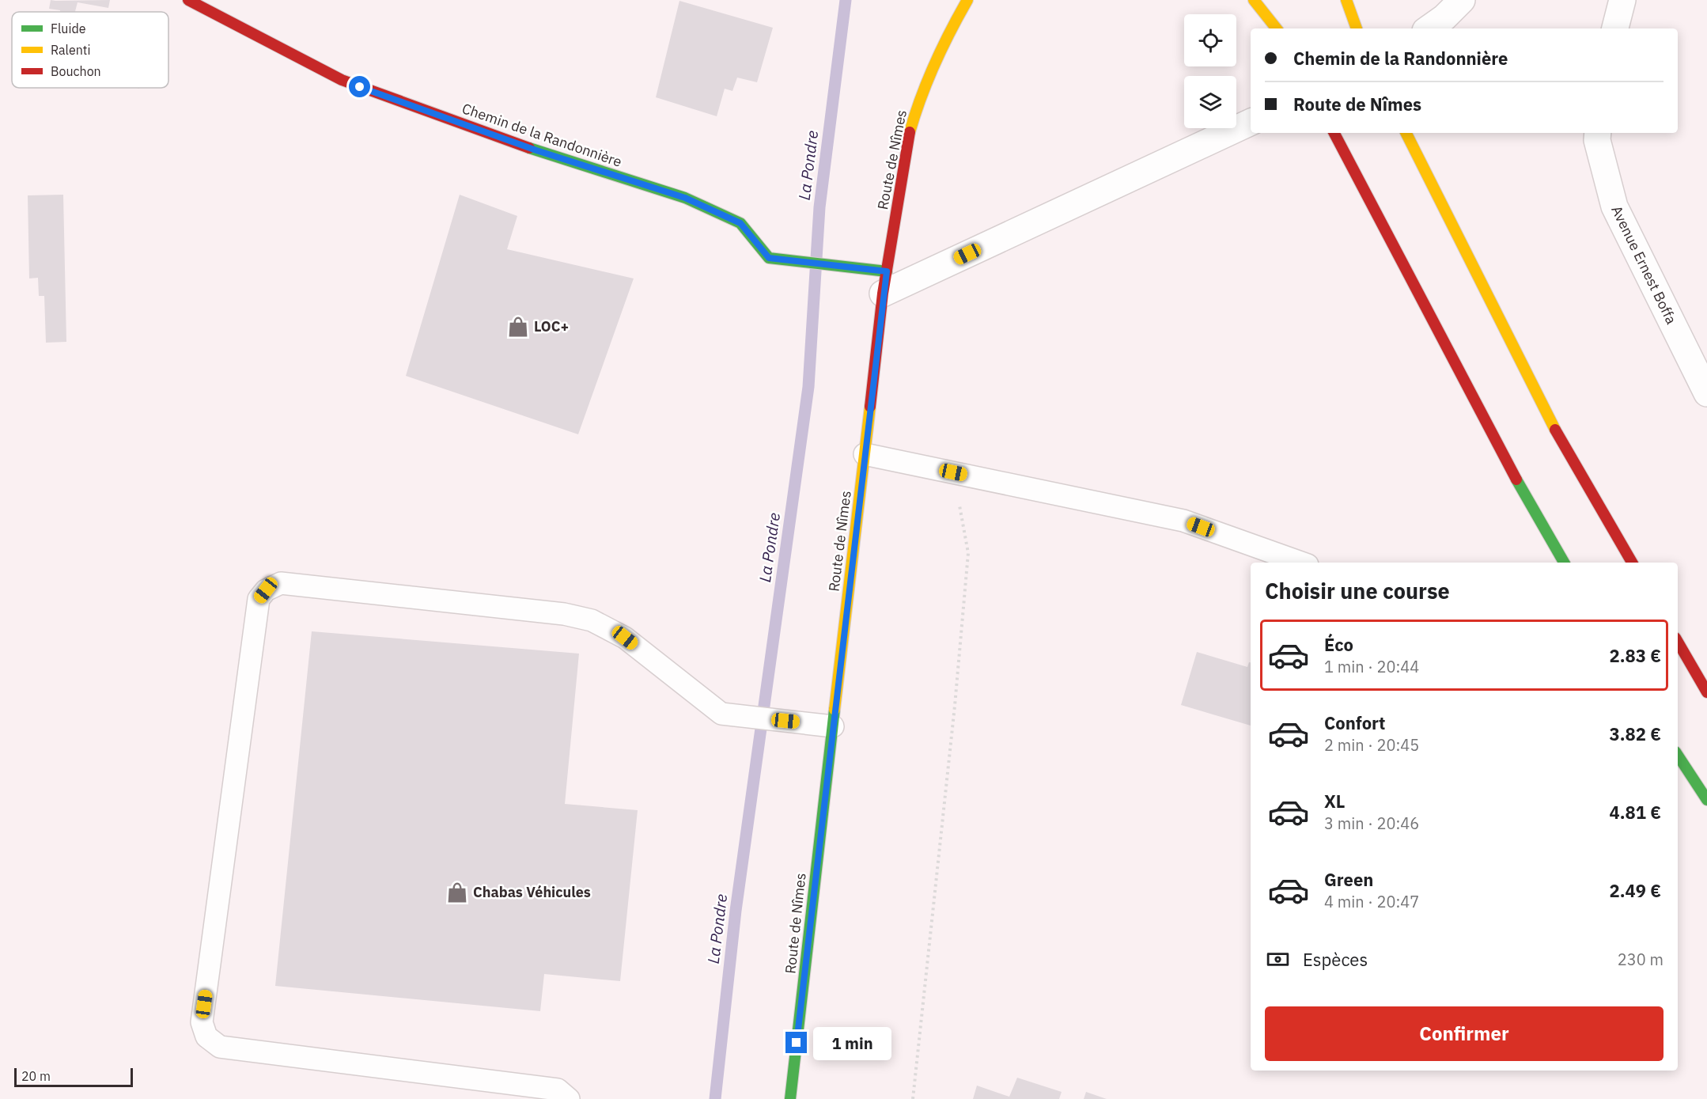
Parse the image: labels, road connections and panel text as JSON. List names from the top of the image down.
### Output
{
  "streets": {
    "street": ["Chemin de la Randonnière", "Route de Nîmes", "Avenue Ernest Boffa"]
  },
  "crossings": [
    ["Chemin de la Randonnière", "Route de Nîmes"]
  ],
  "water": ["La Pondre"],
  "places": {
    "shop": ["LOC+", "Chabas Véhicules"]
  },
  "legend": ["Fluide", "Ralenti", "Bouchon"],
  "scale_bar": "20 m",
  "page": {
    "banner": ["Chemin de la Randonnière", "Route de Nîmes"],
    "heading": "Choisir une course",
    "list": [
      {
        "name": "Éco",
        "note": "1 min · 20:44",
        "value": "2.83 €"
      },
      {
        "name": "Confort",
        "note": "2 min · 20:45",
        "value": "3.82 €"
      },
      {
        "name": "XL",
        "note": "3 min · 20:46",
        "value": "4.81 €"
      },
      {
        "name": "Green",
        "note": "4 min · 20:47",
        "value": "2.49 €"
      }
    ],
    "pay": ["Espèces", "230 m"],
    "buttons": "Confirmer",
    "bubble": "1 min",
    "scale": "20 m"
  }
}
